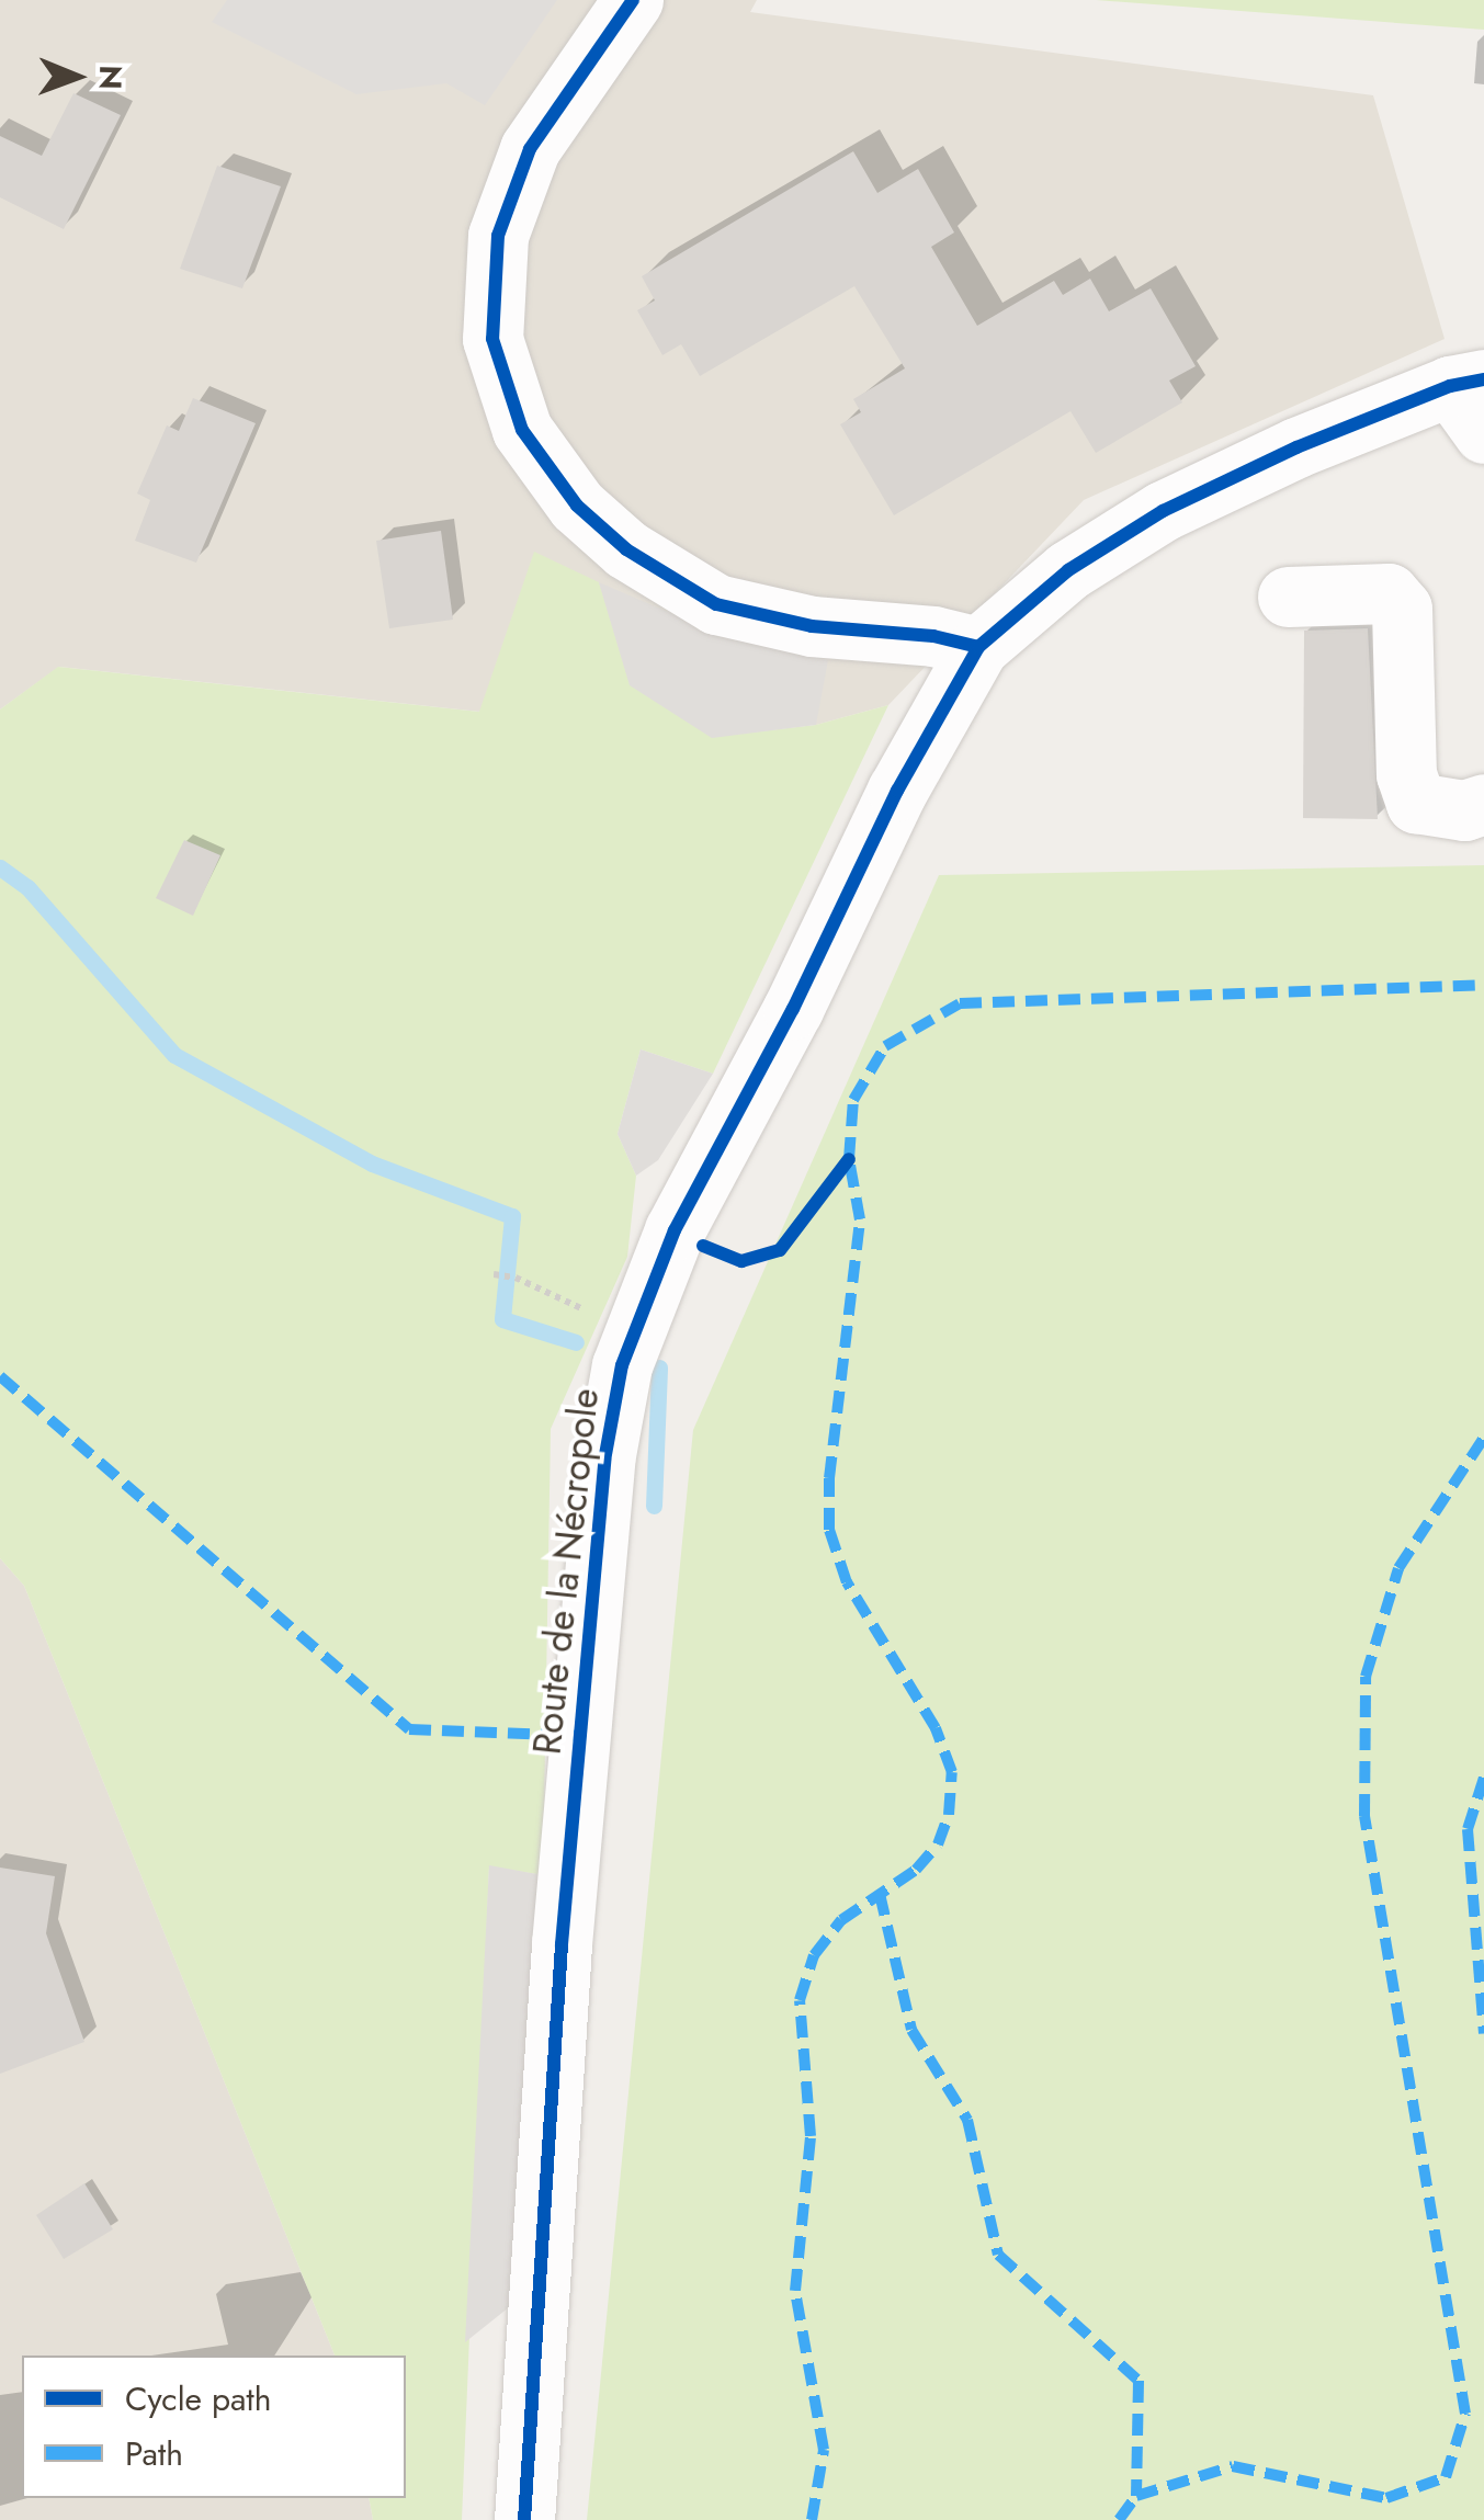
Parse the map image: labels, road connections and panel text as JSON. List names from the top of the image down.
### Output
{
  "streets": {
    "street": ["Route de la Nécropole"]
  },
  "legend": ["Cycle path", "Path"],
  "north": "right"
}
